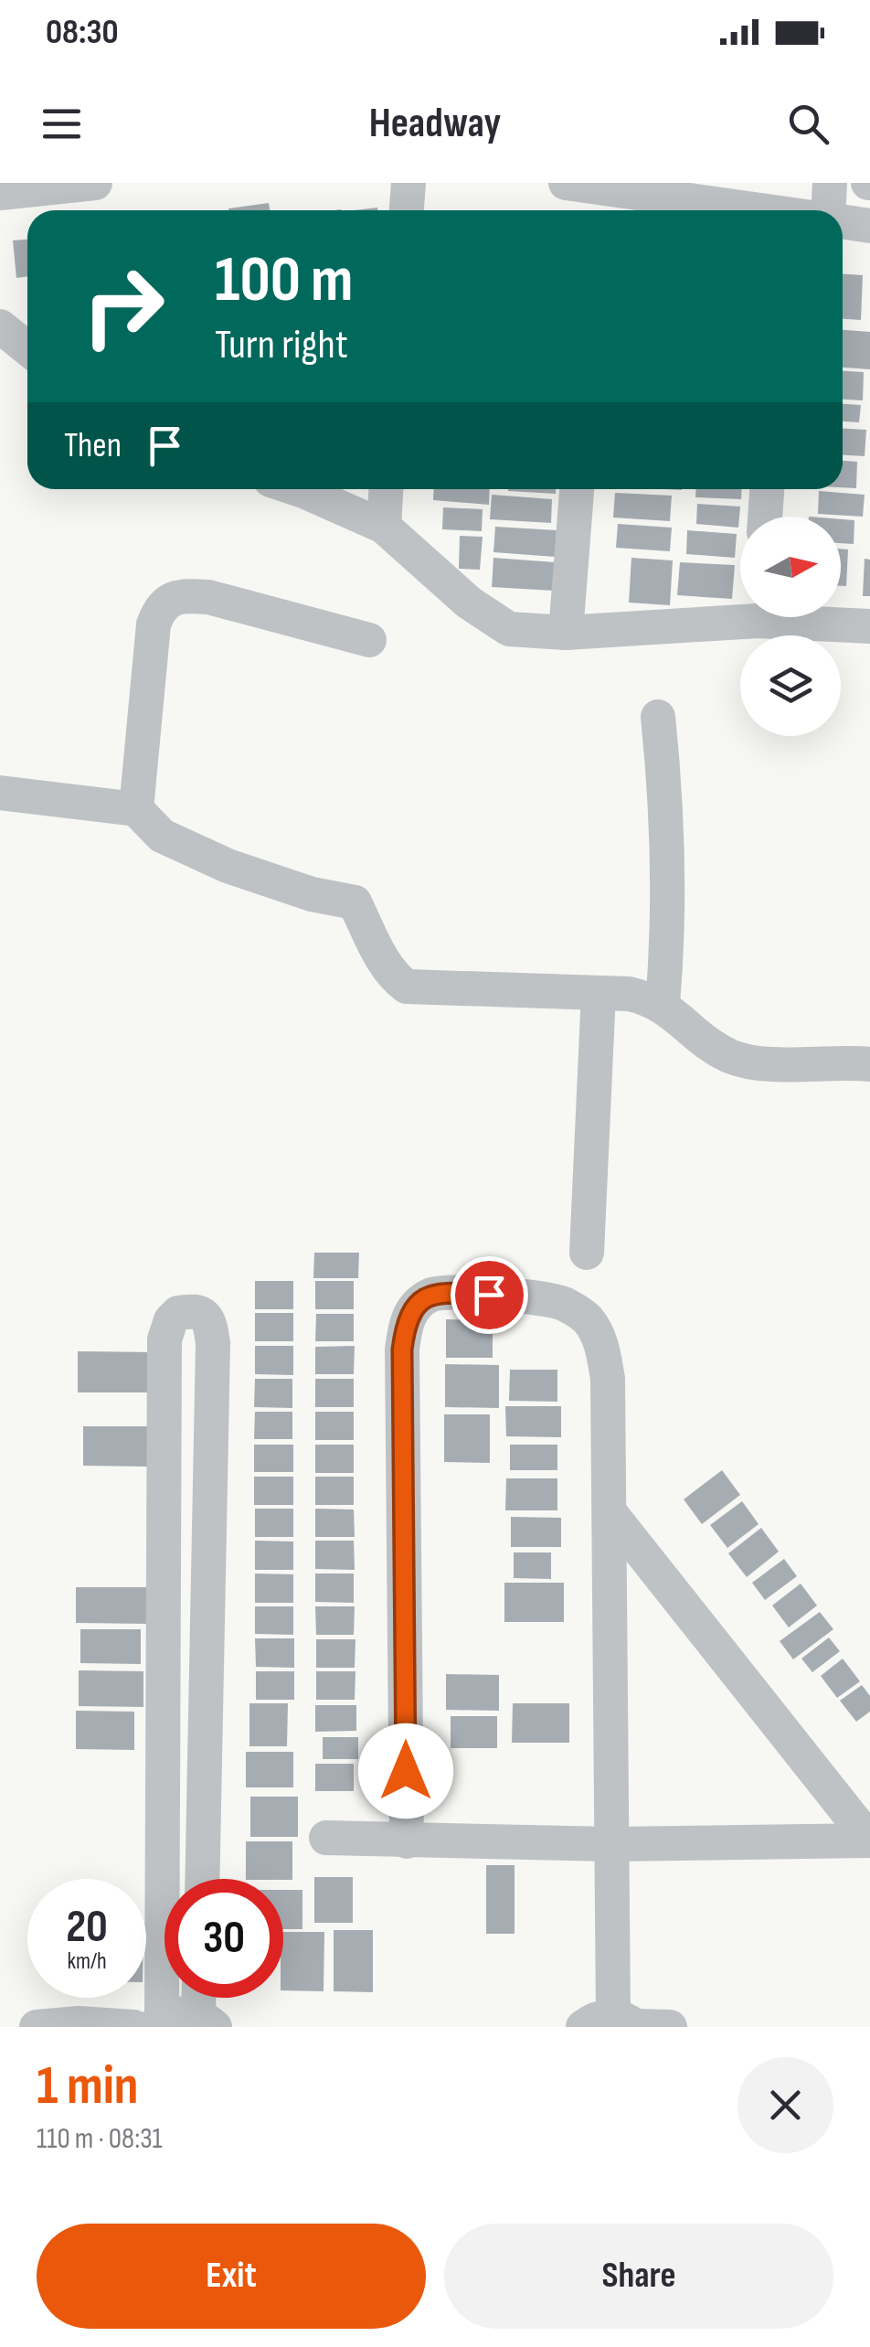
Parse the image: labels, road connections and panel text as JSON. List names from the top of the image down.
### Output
{
  "north": "right",
  "page": {
    "status": "08:30",
    "header": "Headway",
    "turn": ["100 m", "Turn right"],
    "then": "Then",
    "speed": "20 km/h",
    "limit": "30",
    "heading": ["1 min", "110 m · 08:31"],
    "buttons": ["Exit", "Share"]
  }
}
